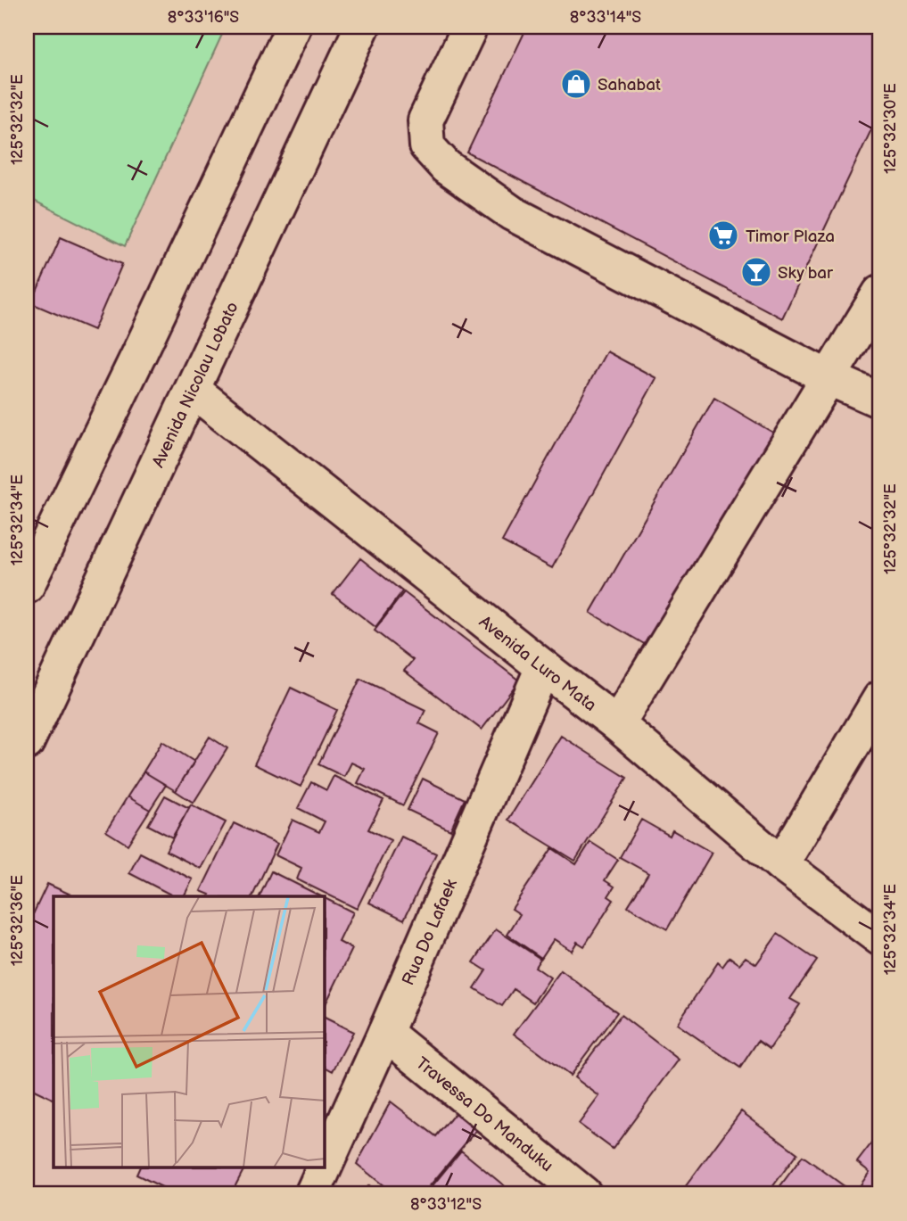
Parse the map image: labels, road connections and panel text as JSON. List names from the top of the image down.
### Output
{
  "streets": {
    "main road": [
      "Avenida Nicolau Lobato",
      "Avenida Luro Mata",
      "Rua Do Lafaek",
      "Travessa Do Manduku"
    ]
  },
  "crossings": [
    ["Avenida Nicolau Lobato", "Avenida Luro Mata"],
    ["Avenida Luro Mata", "Rua Do Lafaek"],
    ["Rua Do Lafaek", "Travessa Do Manduku"]
  ],
  "places": {
    "shop": ["Sahabat"],
    "supermarket": ["Timor Plaza"],
    "bar": ["Sky bar"]
  },
  "coordinates": [
    "8°33'16\"S",
    "8°33'14\"S",
    "125°32'32\"E",
    "125°32'30\"E",
    "125°32'34\"E",
    "125°32'36\"E",
    "8°33'12\"S"
  ]
}
